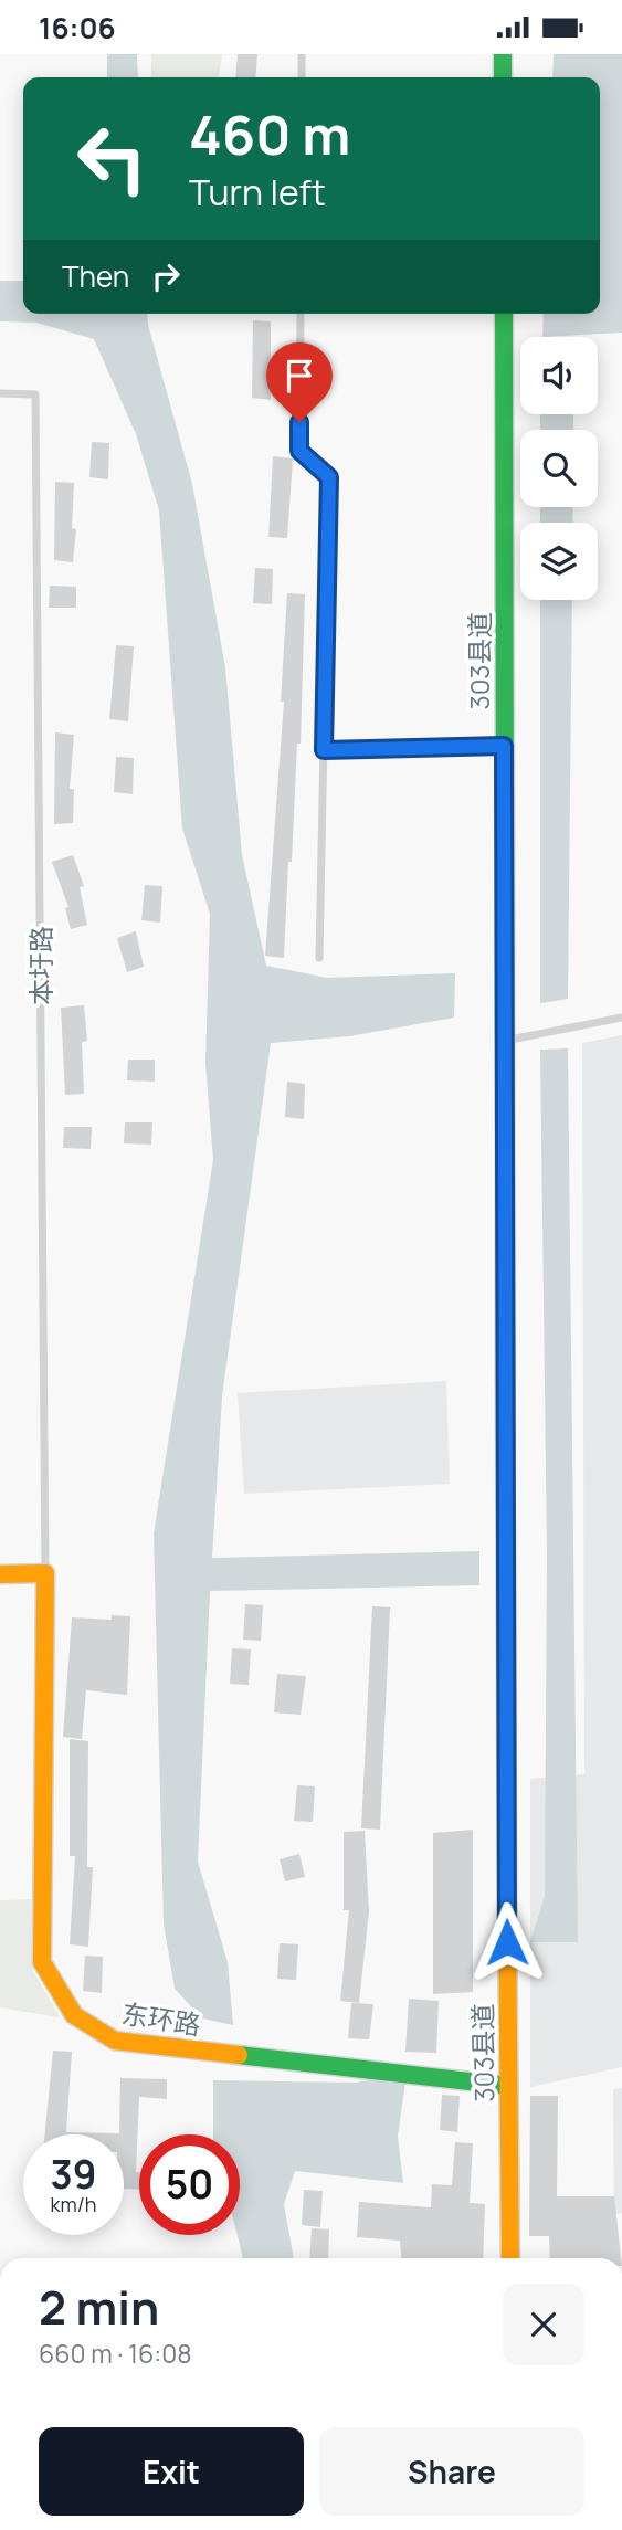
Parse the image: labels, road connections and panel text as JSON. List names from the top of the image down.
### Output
{
  "streets": {
    "main road": ["303县道", "东环路"],
    "lane": ["本圩路"]
  },
  "crossings": [
    ["303县道", "东环路"],
    ["本圩路", "东环路"]
  ],
  "page": {
    "status": "16:06",
    "turn": ["460 m", "Turn left"],
    "then": "Then",
    "speed": "39 km/h",
    "limit": "50",
    "heading": ["2 min", "660 m · 16:08"],
    "buttons": ["Exit", "Share"]
  }
}
